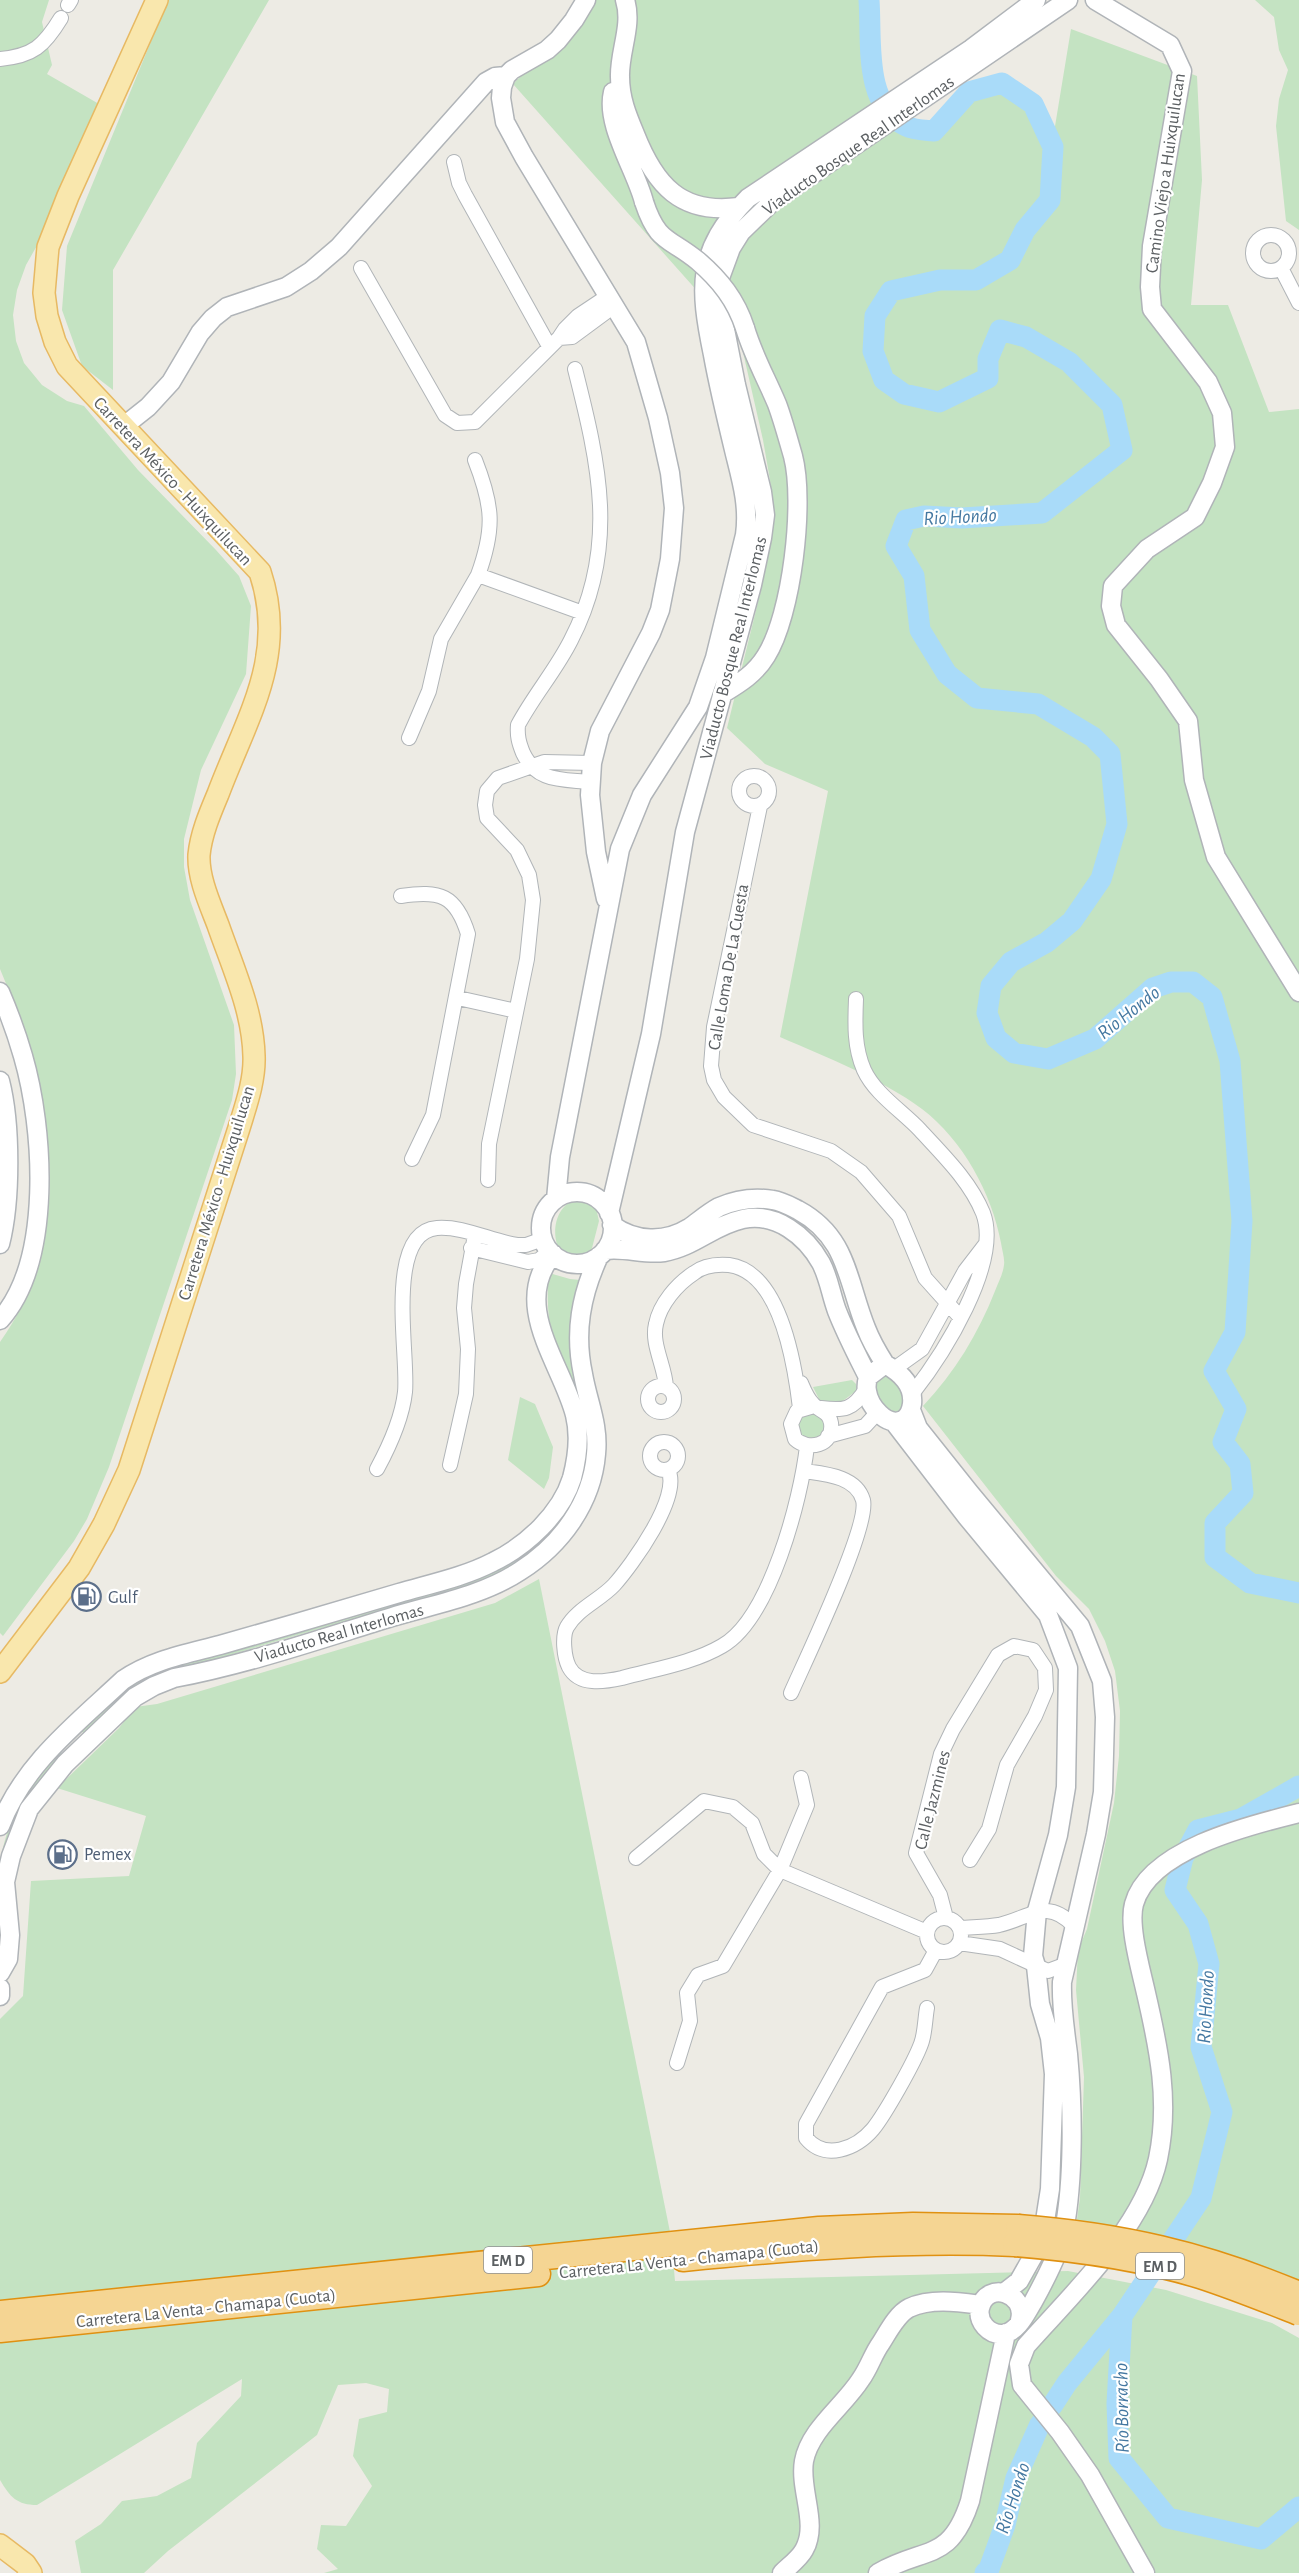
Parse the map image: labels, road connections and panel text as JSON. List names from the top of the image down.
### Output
{
  "streets": {
    "highway": ["Carretera La Venta - Chamapa (Cuota)", "EM D"],
    "main road": [
      "Viaducto Bosque Real Interlomas",
      "Camino Viejo a Huixquilucan",
      "Carretera México - Huixquilucan",
      "Viaducto Real Interlomas"
    ],
    "street": ["Calle Loma De La Cuesta", "Calle Jazmines"]
  },
  "crossings": [
    ["Viaducto Bosque Real Interlomas", "Viaducto Real Interlomas"]
  ],
  "water": ["Rio Hondo", "Río Borracho", "Río Hondo"],
  "places": {
    "fuel station": ["Gulf", "Pemex"]
  }
}
